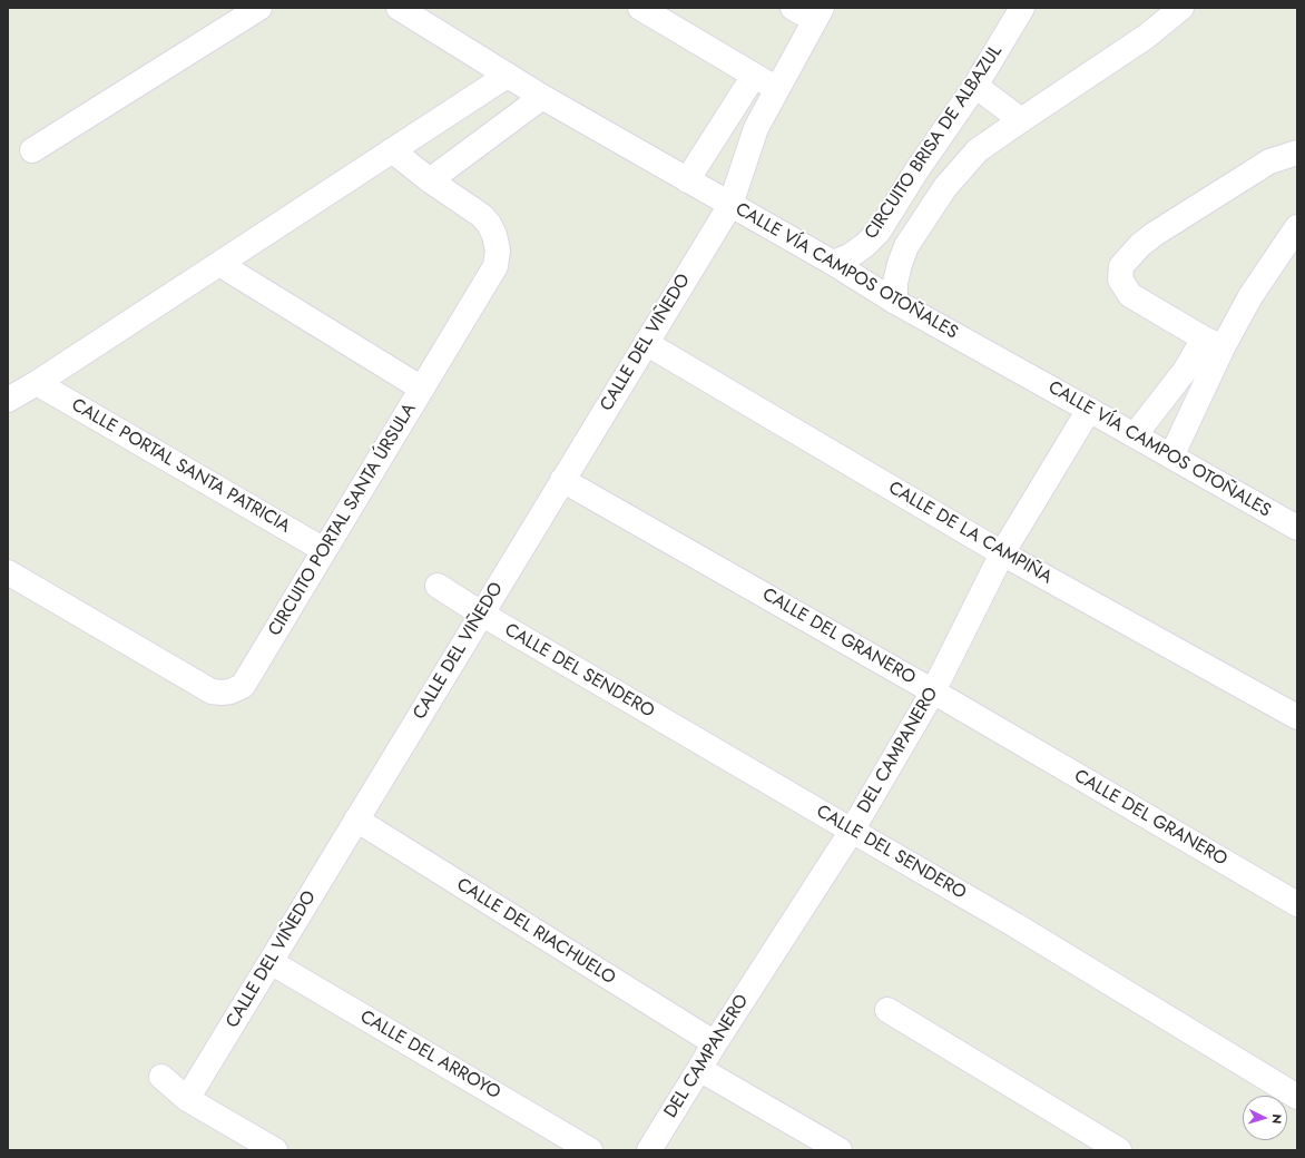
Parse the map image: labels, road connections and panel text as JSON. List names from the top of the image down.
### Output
{
  "streets": {
    "street": [
      "CIRCUITO BRISA DE ALBAZUL",
      "CALLE VÍA CAMPOS OTOÑALES",
      "CALLE DEL VIÑEDO",
      "CALLE PORTAL SANTA PATRICIA",
      "CIRCUITO PORTAL SANTA ÚRSULA",
      "CALLE DE LA CAMPIÑA",
      "CALLE DEL GRANERO",
      "CALLE DEL SENDERO",
      "DEL CAMPANERO",
      "CALLE DEL RIACHUELO",
      "CALLE DEL ARROYO"
    ]
  },
  "crossings": [
    ["CIRCUITO BRISA DE ALBAZUL", "CALLE VÍA CAMPOS OTOÑALES"],
    ["CALLE VÍA CAMPOS OTOÑALES", "CALLE DEL VIÑEDO"],
    ["CALLE VÍA CAMPOS OTOÑALES", "DEL CAMPANERO"],
    ["CALLE DEL VIÑEDO", "CALLE DE LA CAMPIÑA"],
    ["CALLE DEL VIÑEDO", "CALLE DEL GRANERO"],
    ["CALLE DEL VIÑEDO", "CALLE DEL SENDERO"],
    ["CALLE DEL VIÑEDO", "CALLE DEL RIACHUELO"],
    ["CALLE DEL VIÑEDO", "CALLE DEL ARROYO"],
    ["CALLE PORTAL SANTA PATRICIA", "CIRCUITO PORTAL SANTA ÚRSULA"],
    ["CALLE DE LA CAMPIÑA", "DEL CAMPANERO"],
    ["CALLE DEL GRANERO", "DEL CAMPANERO"],
    ["CALLE DEL SENDERO", "DEL CAMPANERO"],
    ["DEL CAMPANERO", "CALLE DEL RIACHUELO"]
  ],
  "north": "right"
}
